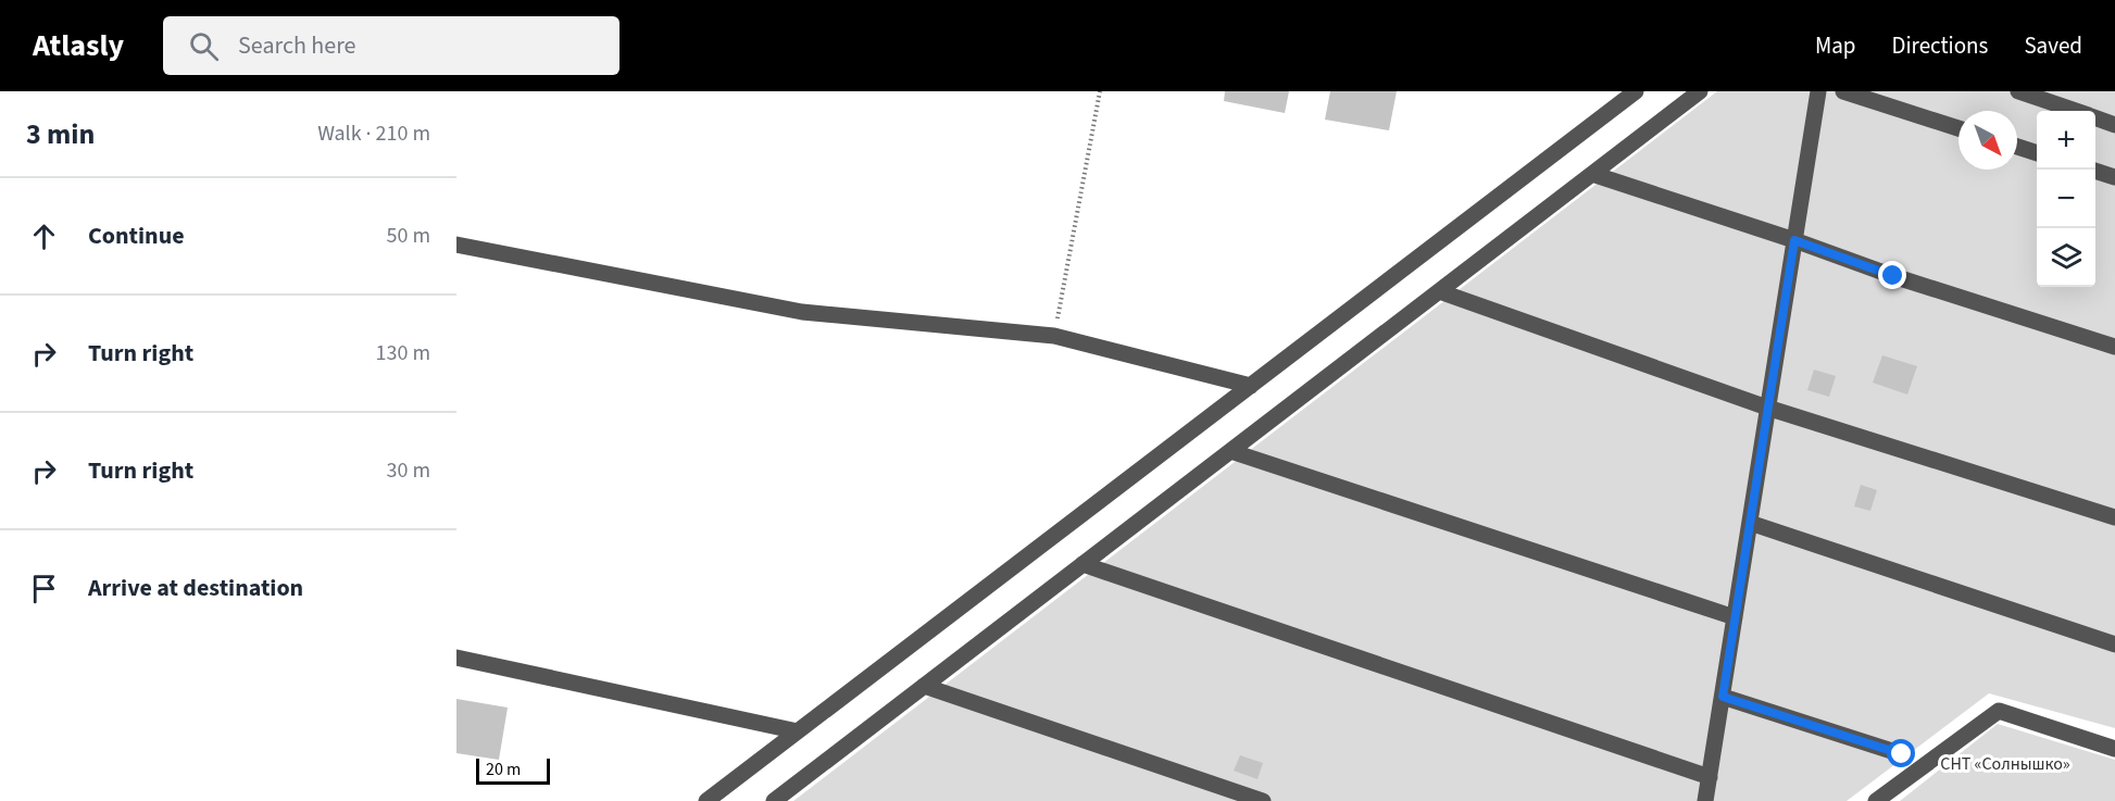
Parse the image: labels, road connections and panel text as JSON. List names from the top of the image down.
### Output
{
  "parks": ["СНТ «Солнышко»"],
  "scale_bar": "20 m",
  "north": "bottom right",
  "page": {
    "header": "Atlasly",
    "search": "Search here",
    "nav": ["Map", "Directions", "Saved"],
    "heading": ["3 min", "Walk · 210 m"],
    "map_buttons": ["+", "−"],
    "list": [
      ["Continue", "50 m"],
      ["Turn right", "130 m"],
      ["Turn right", "30 m"],
      "Arrive at destination"
    ],
    "scale": "20 m"
  }
}
